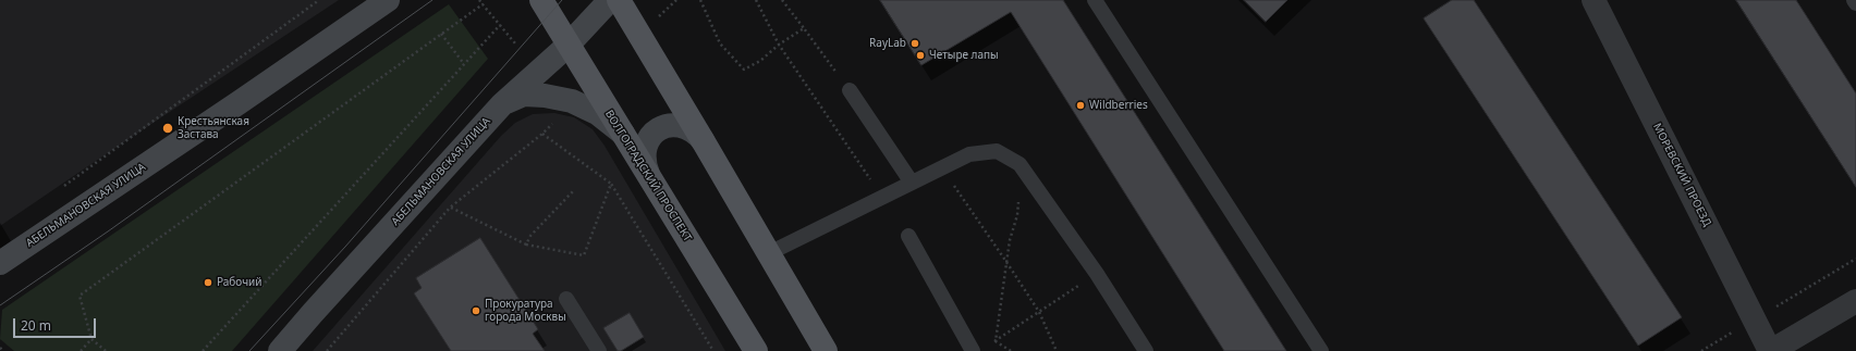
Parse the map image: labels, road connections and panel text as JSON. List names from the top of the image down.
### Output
{
  "streets": {
    "main road": ["АБЕЛЬМАНОВСКАЯ УЛИЦА", "ВОЛГОГРАДСКИЙ ПРОСПЕКТ"],
    "street": ["МОРЕВСКИЙ ПРОЕЗД"]
  },
  "crossings": [
    ["АБЕЛЬМАНОВСКАЯ УЛИЦА", "ВОЛГОГРАДСКИЙ ПРОСПЕКТ"]
  ],
  "places": [
    "RayLab",
    "Четыре лапы",
    "Wildberries",
    "Крестьянская Застава",
    "Рабочий",
    "Прокуратура города Москвы"
  ],
  "scale_bar": "20 m"
}
